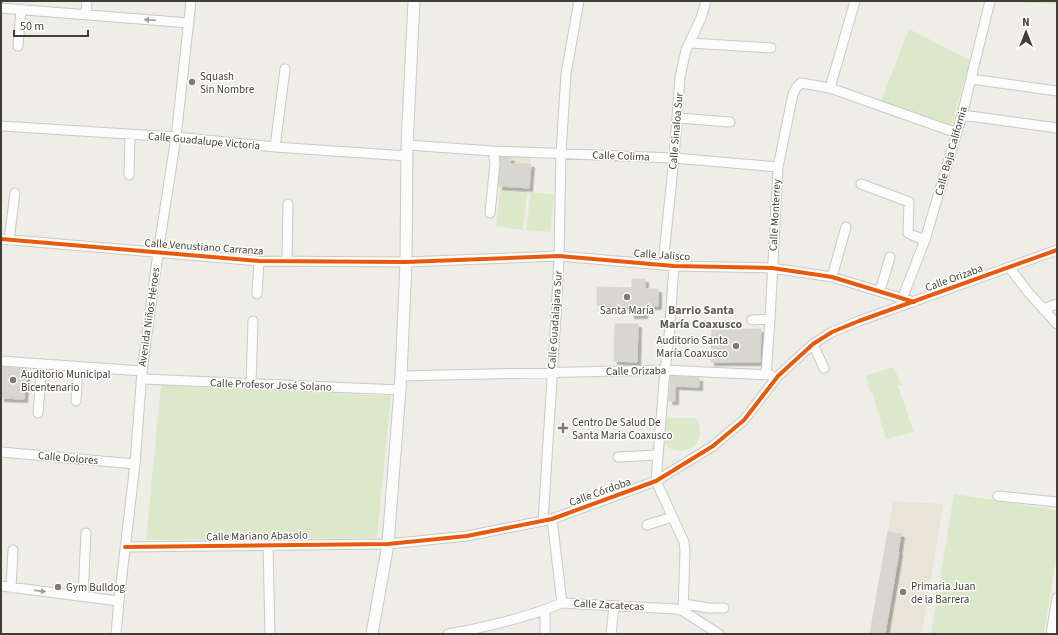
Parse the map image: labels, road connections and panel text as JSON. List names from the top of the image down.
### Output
{
  "streets": {
    "street": [
      "Calle Sinaloa Sur",
      "Calle Guadalupe Victoria",
      "Calle Baja California",
      "Calle Colima",
      "Calle Monterrey",
      "Calle Venustiano Carranza",
      "Calle Jalisco",
      "Calle Orizaba",
      "Avenida Niños Héroes",
      "Calle Guadalajara Sur",
      "Calle Profesor José Solano",
      "Calle Dolores",
      "Calle Córdoba",
      "Calle Mariano Abasolo",
      "Calle Zacatecas"
    ]
  },
  "crossings": [
    ["Calle Sinaloa Sur", "Calle Colima"],
    ["Calle Sinaloa Sur", "Calle Jalisco"],
    ["Calle Guadalupe Victoria", "Calle Colima"],
    ["Calle Guadalupe Victoria", "Avenida Niños Héroes"],
    ["Calle Guadalupe Victoria", "Calle Guadalajara Sur"],
    ["Calle Baja California", "Calle Jalisco"],
    ["Calle Colima", "Calle Monterrey"],
    ["Calle Colima", "Calle Guadalajara Sur"],
    ["Calle Monterrey", "Calle Jalisco"],
    ["Calle Monterrey", "Calle Orizaba"],
    ["Calle Venustiano Carranza", "Calle Jalisco"],
    ["Calle Venustiano Carranza", "Avenida Niños Héroes"],
    ["Calle Jalisco", "Calle Orizaba"],
    ["Calle Jalisco", "Calle Guadalajara Sur"],
    ["Calle Orizaba", "Calle Guadalajara Sur"],
    ["Calle Orizaba", "Calle Córdoba"],
    ["Avenida Niños Héroes", "Calle Profesor José Solano"],
    ["Avenida Niños Héroes", "Calle Dolores"],
    ["Avenida Niños Héroes", "Calle Mariano Abasolo"],
    ["Calle Guadalajara Sur", "Calle Córdoba"],
    ["Calle Córdoba", "Calle Mariano Abasolo"]
  ],
  "districts": ["Barrio Santa María Coaxusco"],
  "places": {
    "other": [
      "Squash Sin Nombre",
      "Santa María",
      "Auditorio Santa María Coaxusco",
      "Auditorio Municipal Bicentenario",
      "Gym Bulldog",
      "Primaria Juan de la Barrera"
    ],
    "health": ["Centro De Salud De Santa Maria Coaxusco"]
  },
  "scale_bar": "50 m",
  "north": "top"
}
